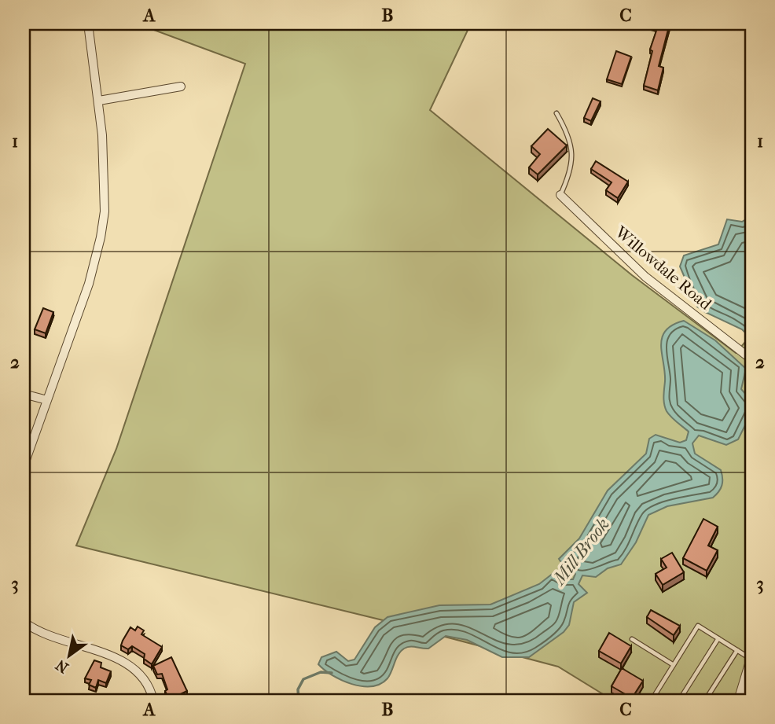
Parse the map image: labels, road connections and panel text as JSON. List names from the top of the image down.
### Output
{
  "streets": {
    "street": ["Willowdale Road"]
  },
  "water": ["Mill Brook"],
  "north": "bottom left",
  "grid": {
    "columns": ["A", "B", "C"],
    "rows": ["1", "2", "3"]
  }
}
